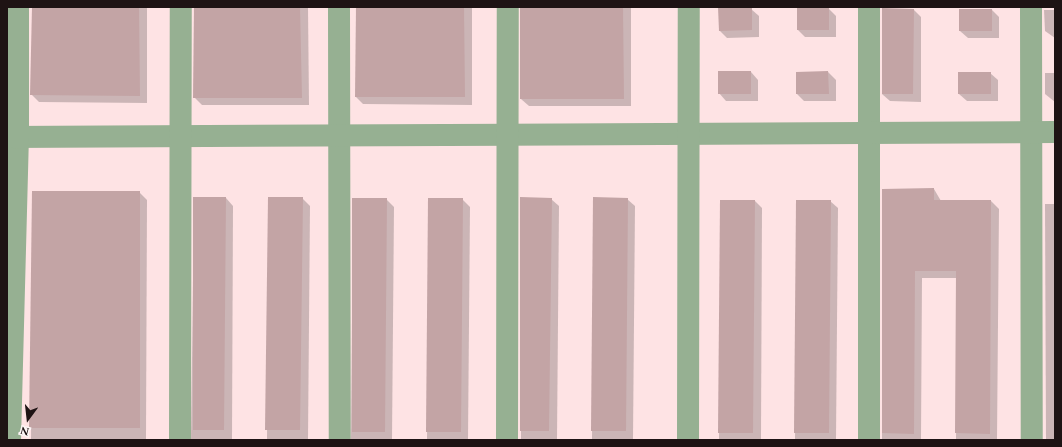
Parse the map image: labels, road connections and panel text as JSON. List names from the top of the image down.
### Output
{
  "north": "bottom"
}
